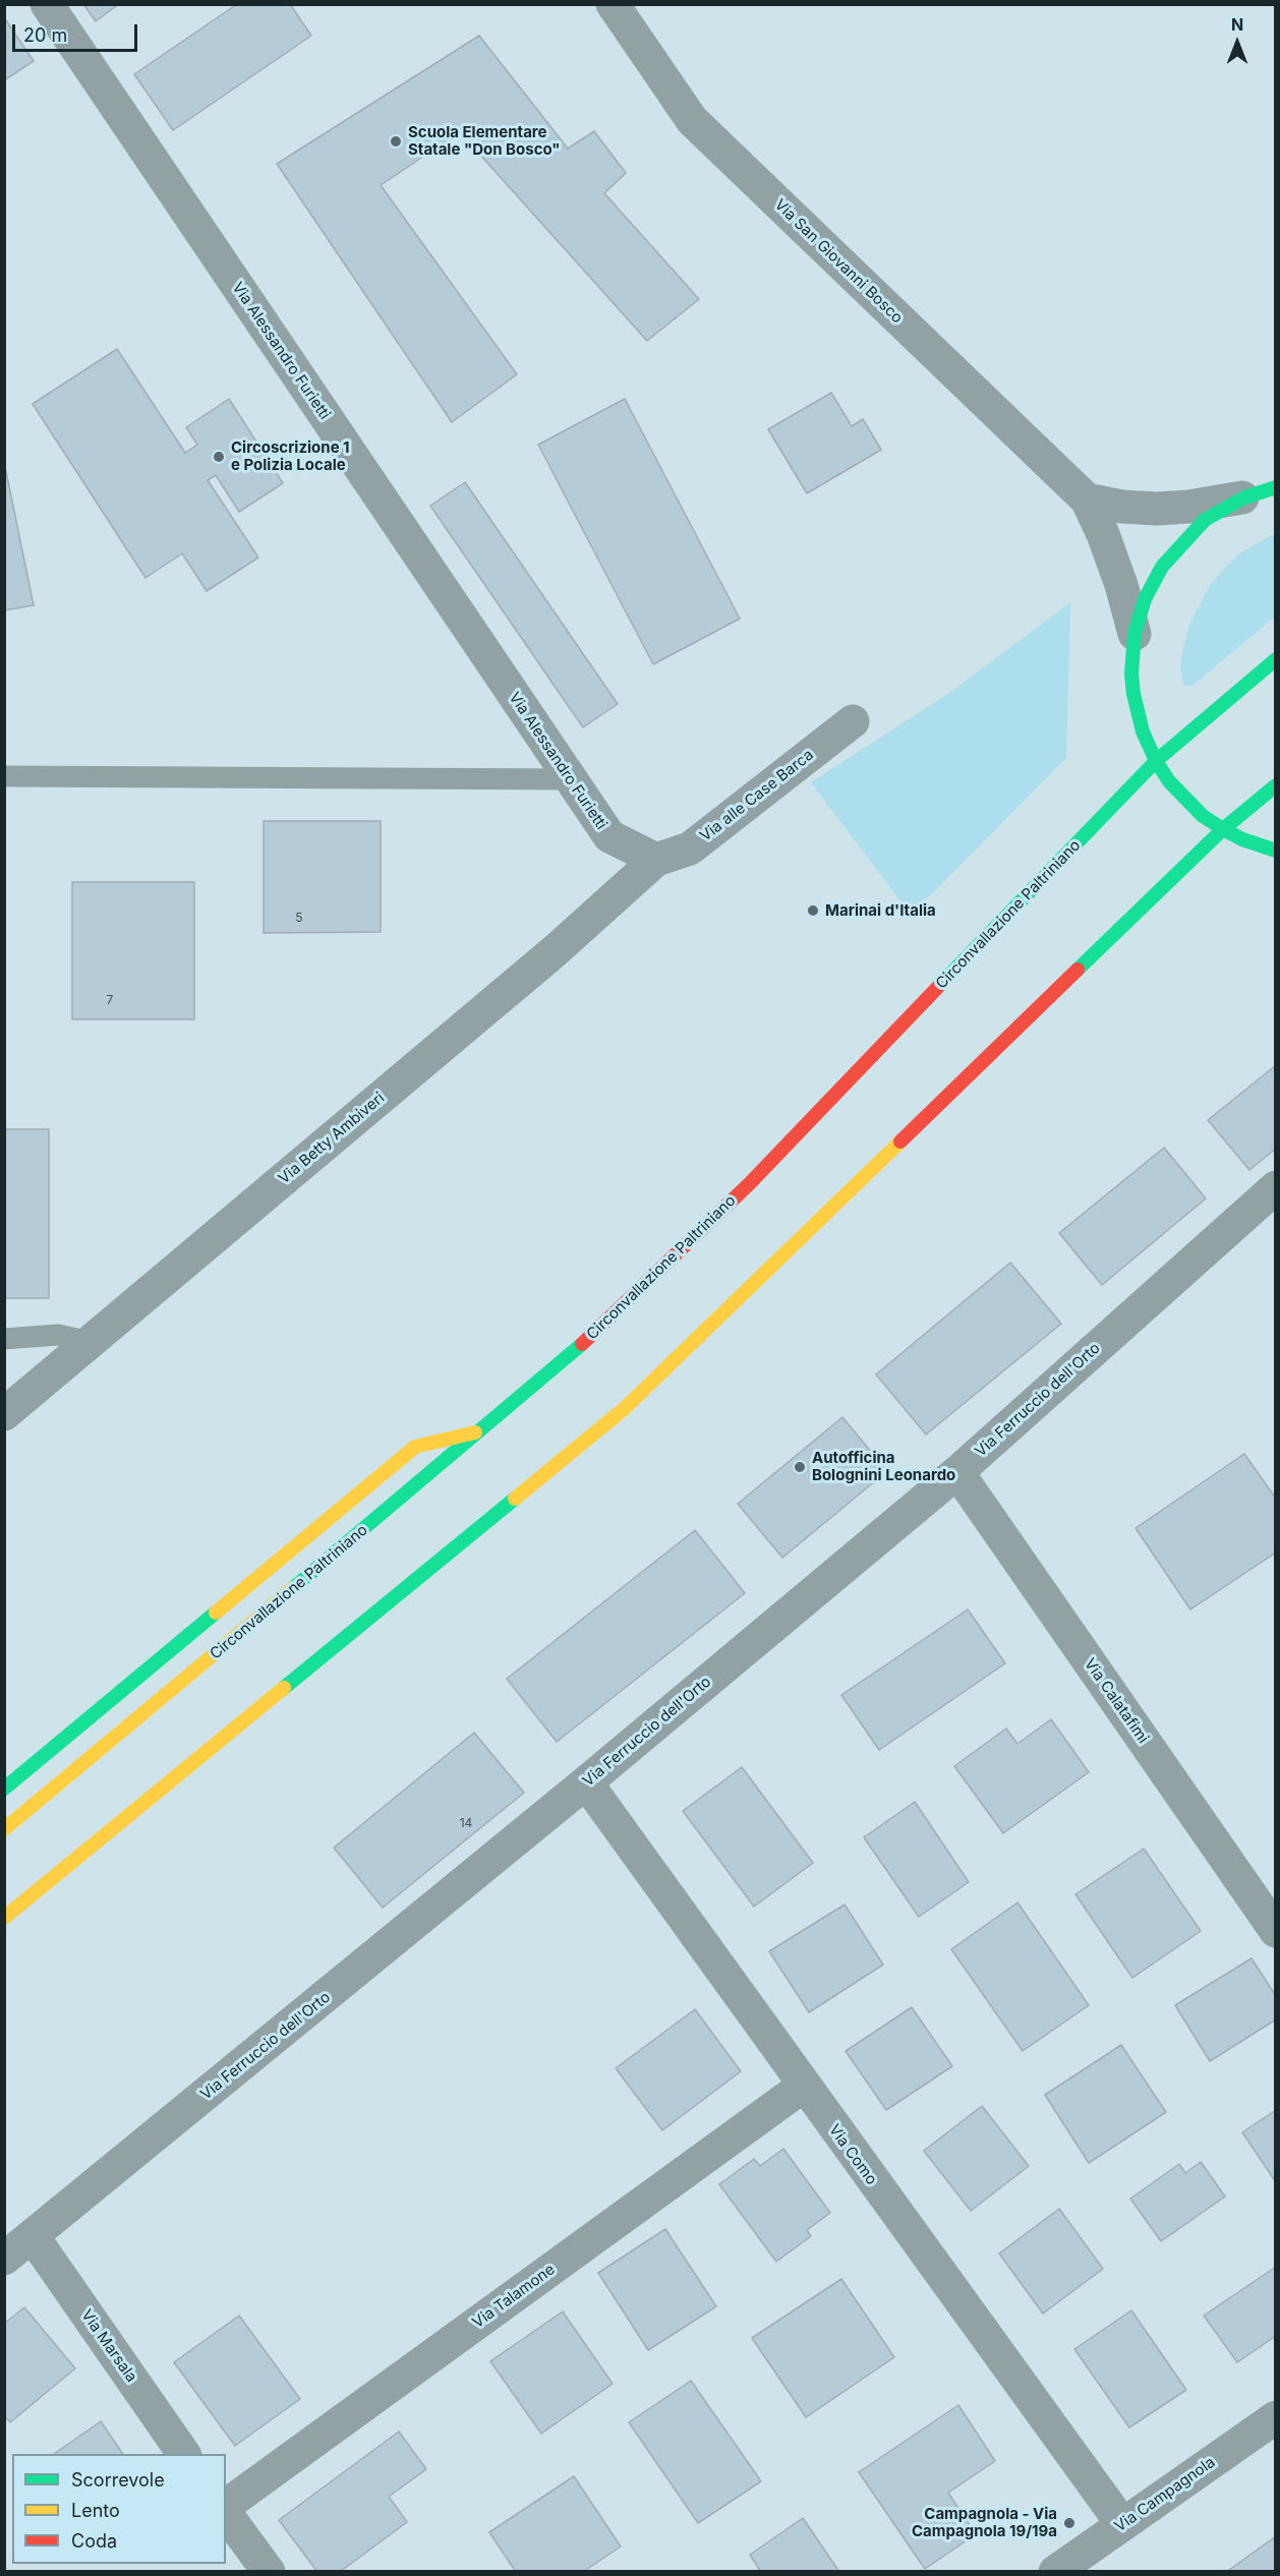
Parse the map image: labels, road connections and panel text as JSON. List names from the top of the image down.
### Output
{
  "streets": {
    "main road": ["Via San Giovanni Bosco", "Circonvallazione Paltriniano"],
    "street": [
      "Via Alessandro Furietti",
      "Via alle Case Barca",
      "Via Betty Ambiveri",
      "Via Ferruccio dell'Orto",
      "Via Calatafimi",
      "Via Como",
      "Via Talamone",
      "Via Marsala",
      "Via Campagnola"
    ]
  },
  "crossings": [
    ["Via San Giovanni Bosco", "Circonvallazione Paltriniano"],
    ["Via Alessandro Furietti", "Via alle Case Barca"],
    ["Via Alessandro Furietti", "Via Betty Ambiveri"],
    ["Via alle Case Barca", "Via Betty Ambiveri"],
    ["Via Ferruccio dell'Orto", "Via Calatafimi"],
    ["Via Ferruccio dell'Orto", "Via Como"],
    ["Via Ferruccio dell'Orto", "Via Marsala"],
    ["Via Como", "Via Talamone"],
    ["Via Como", "Via Campagnola"]
  ],
  "places": [
    "Scuola Elementare Statale \"Don Bosco\"",
    "Circoscrizione 1 e Polizia Locale",
    "Marinai d'Italia",
    "Autofficina Bolognini Leonardo",
    "Campagnola - Via Campagnola 19/19a"
  ],
  "house_numbers": ["5", "7", "14"],
  "legend": ["Scorrevole", "Lento", "Coda"],
  "scale_bar": "20 m",
  "north": "top"
}
